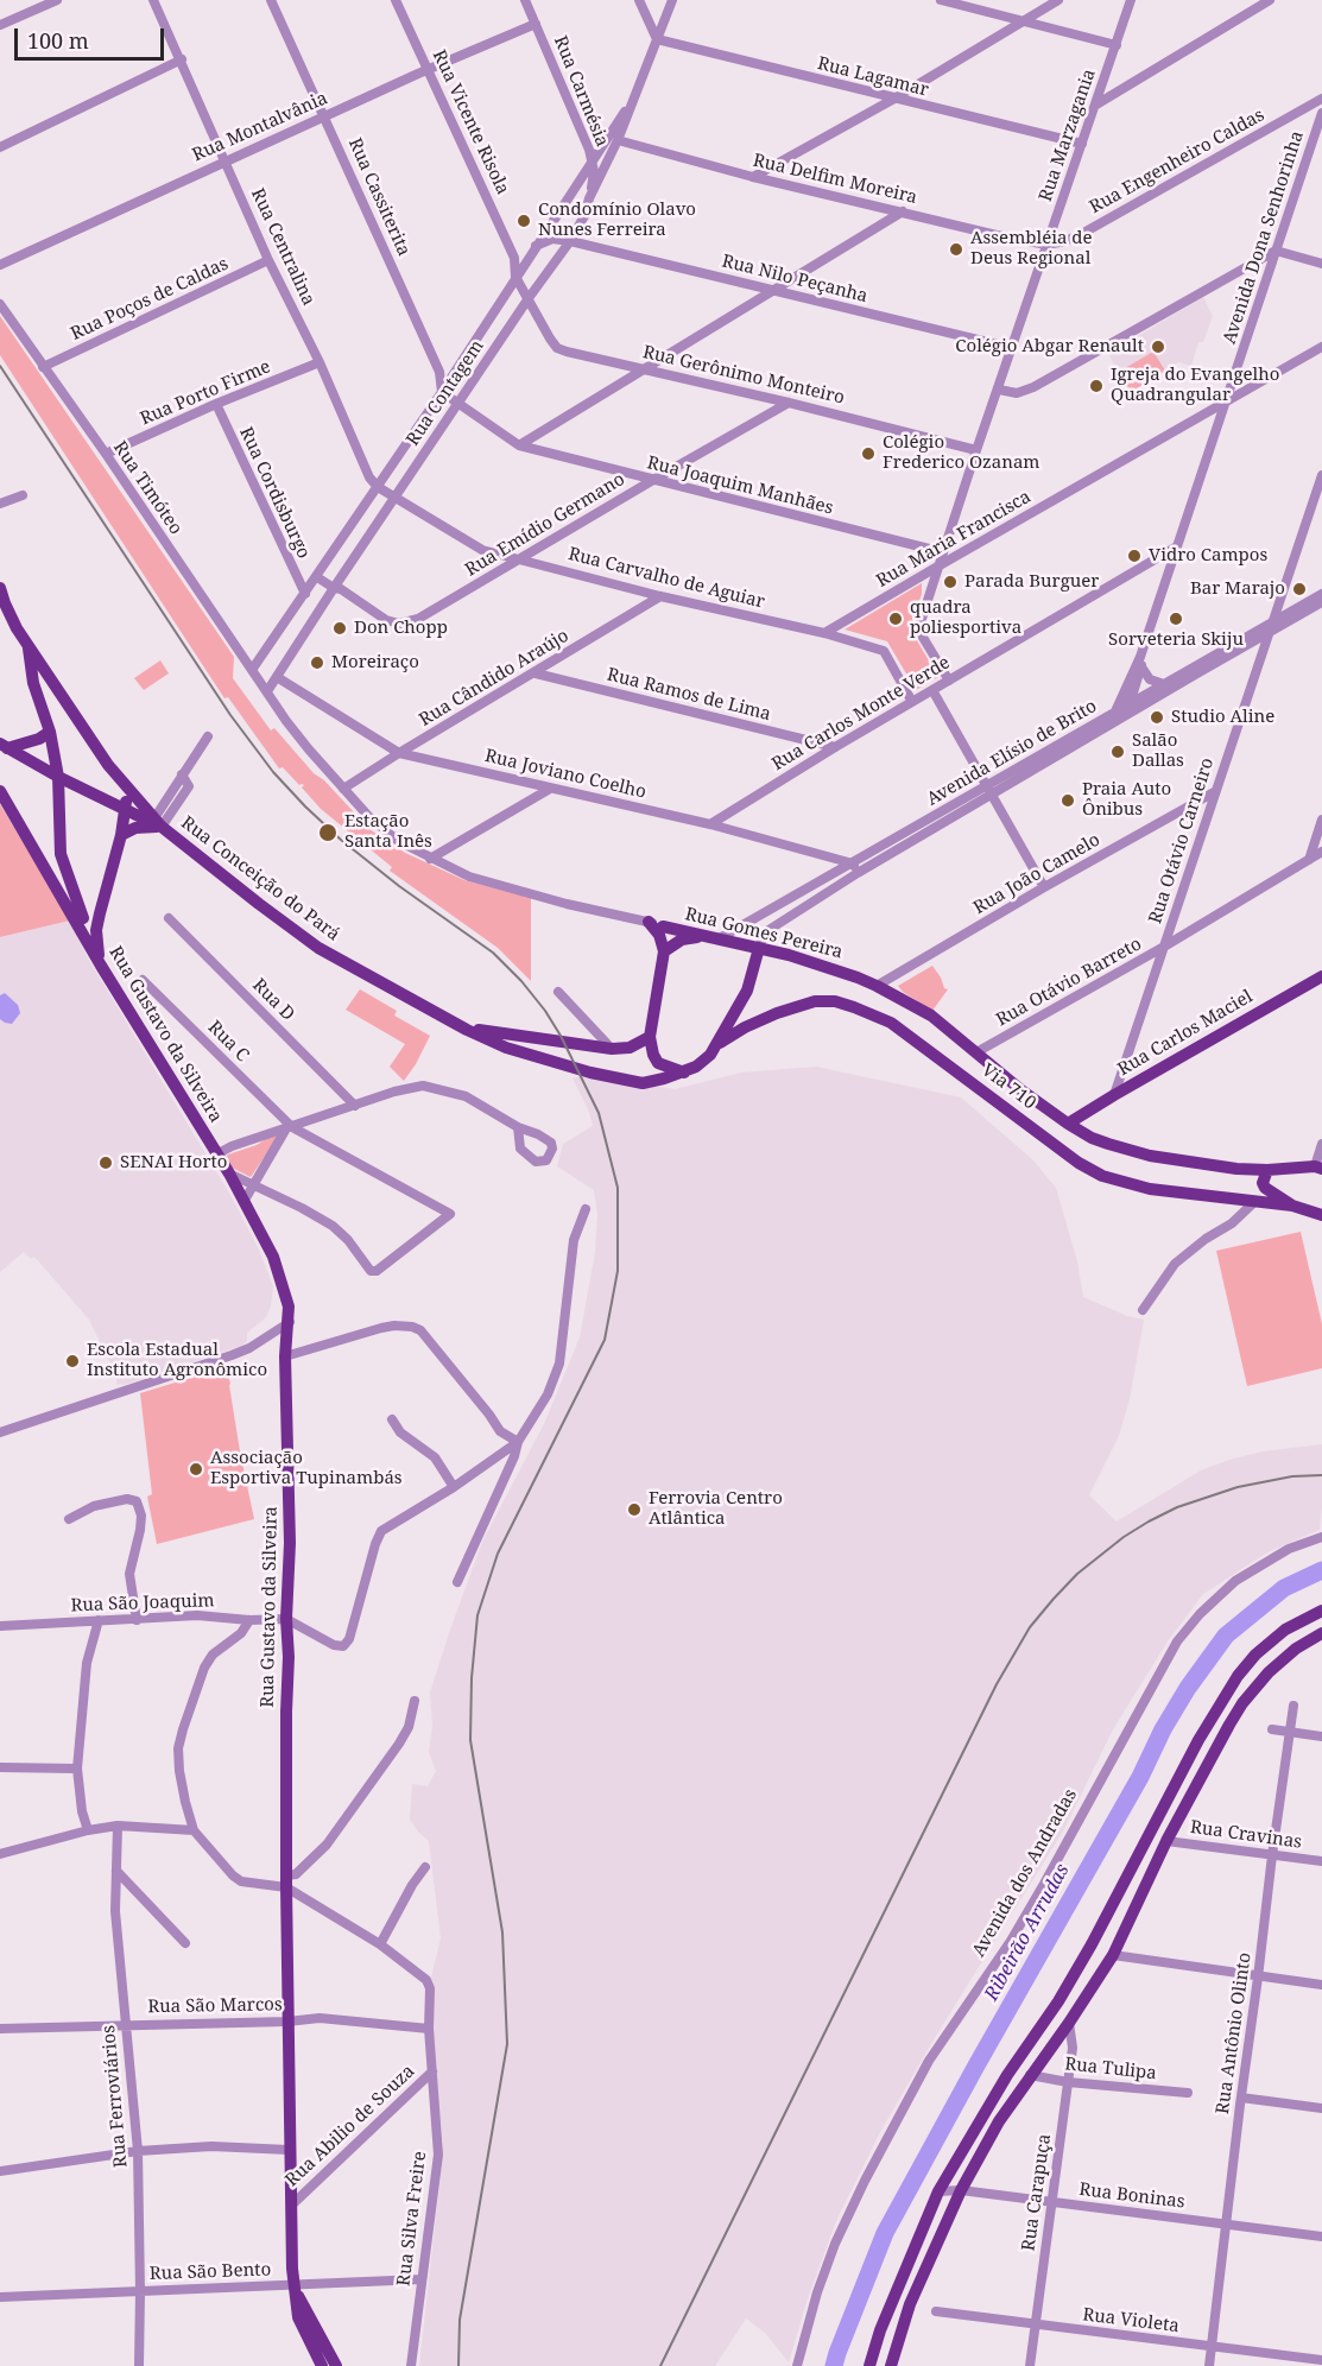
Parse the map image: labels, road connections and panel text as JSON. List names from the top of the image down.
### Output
{
  "streets": {
    "main road": [
      "Rua Conceição do Pará",
      "Rua Gomes Pereira",
      "Rua Carlos Maciel",
      "Rua Gustavo da Silveira",
      "Via 710"
    ],
    "street": [
      "Rua Lagamar",
      "Rua Carmésia",
      "Rua Vicente Risola",
      "Rua Montalvânia",
      "Rua Marzagania",
      "Rua Engenheiro Caldas",
      "Rua Delfim Moreira",
      "Rua Cassiterita",
      "Avenida Dona Senhorinha",
      "Rua Centralina",
      "Rua Nilo Peçanha",
      "Rua Poços de Caldas",
      "Rua Gerônimo Monteiro",
      "Rua Porto Firme",
      "Rua Contagem",
      "Rua Joaquim Manhães",
      "Rua Timóteo",
      "Rua Cordisburgo",
      "Rua Emídio Germano",
      "Rua Maria Francisca",
      "Rua Carvalho de Aguiar",
      "Rua Cândido Araújo",
      "Rua Ramos de Lima",
      "Rua Carlos Monte Verde",
      "Avenida Elísio de Brito",
      "Rua Joviano Coelho",
      "Rua Otávio Carneiro",
      "Rua João Camelo",
      "Rua Otávio Barreto",
      "Rua D",
      "Rua C",
      "Rua São Joaquim",
      "Rua Cravinas",
      "Avenida dos Andradas",
      "Rua São Marcos",
      "Rua Antônio Olinto",
      "Rua Tulipa",
      "Rua Ferroviários",
      "Rua Abilio de Souza",
      "Rua Carapuça",
      "Rua Boninas",
      "Rua Silva Freire",
      "Rua São Bento",
      "Rua Violeta"
    ]
  },
  "crossings": [
    ["Rua Lagamar", "Rua Marzagania"],
    ["Rua Lagamar", "Rua Contagem"],
    ["Rua Carmésia", "Rua Montalvânia"],
    ["Rua Carmésia", "Rua Contagem"],
    ["Rua Vicente Risola", "Rua Montalvânia"],
    ["Rua Vicente Risola", "Rua Gerônimo Monteiro"],
    ["Rua Vicente Risola", "Rua Contagem"],
    ["Rua Montalvânia", "Rua Cassiterita"],
    ["Rua Montalvânia", "Rua Centralina"],
    ["Rua Marzagania", "Rua Engenheiro Caldas"],
    ["Rua Marzagania", "Rua Delfim Moreira"],
    ["Rua Marzagania", "Rua Nilo Peçanha"],
    ["Rua Marzagania", "Rua Gerônimo Monteiro"],
    ["Rua Marzagania", "Rua Joaquim Manhães"],
    ["Rua Marzagania", "Rua Maria Francisca"],
    ["Rua Marzagania", "Rua Carlos Monte Verde"],
    ["Rua Engenheiro Caldas", "Rua Delfim Moreira"],
    ["Rua Delfim Moreira", "Rua Contagem"],
    ["Rua Cassiterita", "Rua Contagem"],
    ["Avenida Dona Senhorinha", "Rua Maria Francisca"],
    ["Avenida Dona Senhorinha", "Rua Carlos Monte Verde"],
    ["Avenida Dona Senhorinha", "Avenida Elísio de Brito"],
    ["Rua Centralina", "Rua Poços de Caldas"],
    ["Rua Centralina", "Rua Porto Firme"],
    ["Rua Centralina", "Rua Contagem"],
    ["Rua Centralina", "Rua Carvalho de Aguiar"],
    ["Rua Nilo Peçanha", "Rua Contagem"],
    ["Rua Poços de Caldas", "Rua Timóteo"],
    ["Rua Gerônimo Monteiro", "Rua Contagem"],
    ["Rua Gerônimo Monteiro", "Rua Emídio Germano"],
    ["Rua Porto Firme", "Rua Timóteo"],
    ["Rua Porto Firme", "Rua Cordisburgo"],
    ["Rua Contagem", "Rua Joaquim Manhães"],
    ["Rua Contagem", "Rua Timóteo"],
    ["Rua Contagem", "Rua Cordisburgo"],
    ["Rua Contagem", "Rua Emídio Germano"],
    ["Rua Contagem", "Rua Carvalho de Aguiar"],
    ["Rua Contagem", "Rua Joviano Coelho"],
    ["Rua Contagem", "Rua Gomes Pereira"],
    ["Rua Joaquim Manhães", "Rua Emídio Germano"],
    ["Rua Timóteo", "Rua Gomes Pereira"],
    ["Rua Emídio Germano", "Rua Carvalho de Aguiar"],
    ["Rua Maria Francisca", "Rua Carvalho de Aguiar"],
    ["Rua Carvalho de Aguiar", "Rua Cândido Araújo"],
    ["Rua Carvalho de Aguiar", "Rua Carlos Monte Verde"],
    ["Rua Cândido Araújo", "Rua Ramos de Lima"],
    ["Rua Cândido Araújo", "Rua Joviano Coelho"],
    ["Rua Cândido Araújo", "Rua Gomes Pereira"],
    ["Rua Ramos de Lima", "Rua Carlos Monte Verde"],
    ["Rua Carlos Monte Verde", "Rua Joviano Coelho"],
    ["Avenida Elísio de Brito", "Rua Joviano Coelho"],
    ["Avenida Elísio de Brito", "Rua Otávio Carneiro"],
    ["Avenida Elísio de Brito", "Rua Gomes Pereira"],
    ["Rua Otávio Carneiro", "Rua João Camelo"],
    ["Rua Otávio Carneiro", "Rua Otávio Barreto"],
    ["Rua Otávio Carneiro", "Rua Carlos Maciel"],
    ["Rua João Camelo", "Rua Gomes Pereira"],
    ["Rua Gomes Pereira", "Rua Otávio Barreto"],
    ["Rua Gomes Pereira", "Rua Carlos Maciel"],
    ["Rua Gustavo da Silveira", "Rua São Joaquim"],
    ["Rua Gustavo da Silveira", "Rua São Marcos"],
    ["Rua Gustavo da Silveira", "Rua Abilio de Souza"],
    ["Rua Gustavo da Silveira", "Rua São Bento"],
    ["Rua Cravinas", "Rua Antônio Olinto"],
    ["Rua São Marcos", "Rua Ferroviários"],
    ["Rua São Marcos", "Rua Silva Freire"],
    ["Rua Antônio Olinto", "Rua Boninas"],
    ["Rua Antônio Olinto", "Rua Violeta"],
    ["Rua Tulipa", "Rua Carapuça"],
    ["Rua Ferroviários", "Rua São Bento"],
    ["Rua Abilio de Souza", "Rua Silva Freire"],
    ["Rua Carapuça", "Rua Boninas"],
    ["Rua Carapuça", "Rua Violeta"],
    ["Rua Silva Freire", "Rua São Bento"]
  ],
  "water": ["Ribeirão Arrudas"],
  "places": [
    "Condomínio Olavo Nunes Ferreira",
    "Assembléia de Deus Regional",
    "Colégio Abgar Renault",
    "Igreja do Evangelho Quadrangular",
    "Colégio Frederico Ozanam",
    "Vidro Campos",
    "Parada Burguer",
    "Bar Marajo",
    "quadra poliesportiva",
    "Sorveteria Skiju",
    "Don Chopp",
    "Moreiraço",
    "Studio Aline",
    "Salão Dallas",
    "Praia Auto Ônibus",
    "Estação Santa Inês",
    "SENAI Horto",
    "Escola Estadual Instituto Agronômico",
    "Associação Esportiva Tupinambás",
    "Ferrovia Centro Atlântica"
  ],
  "scale_bar": "100 m"
}
